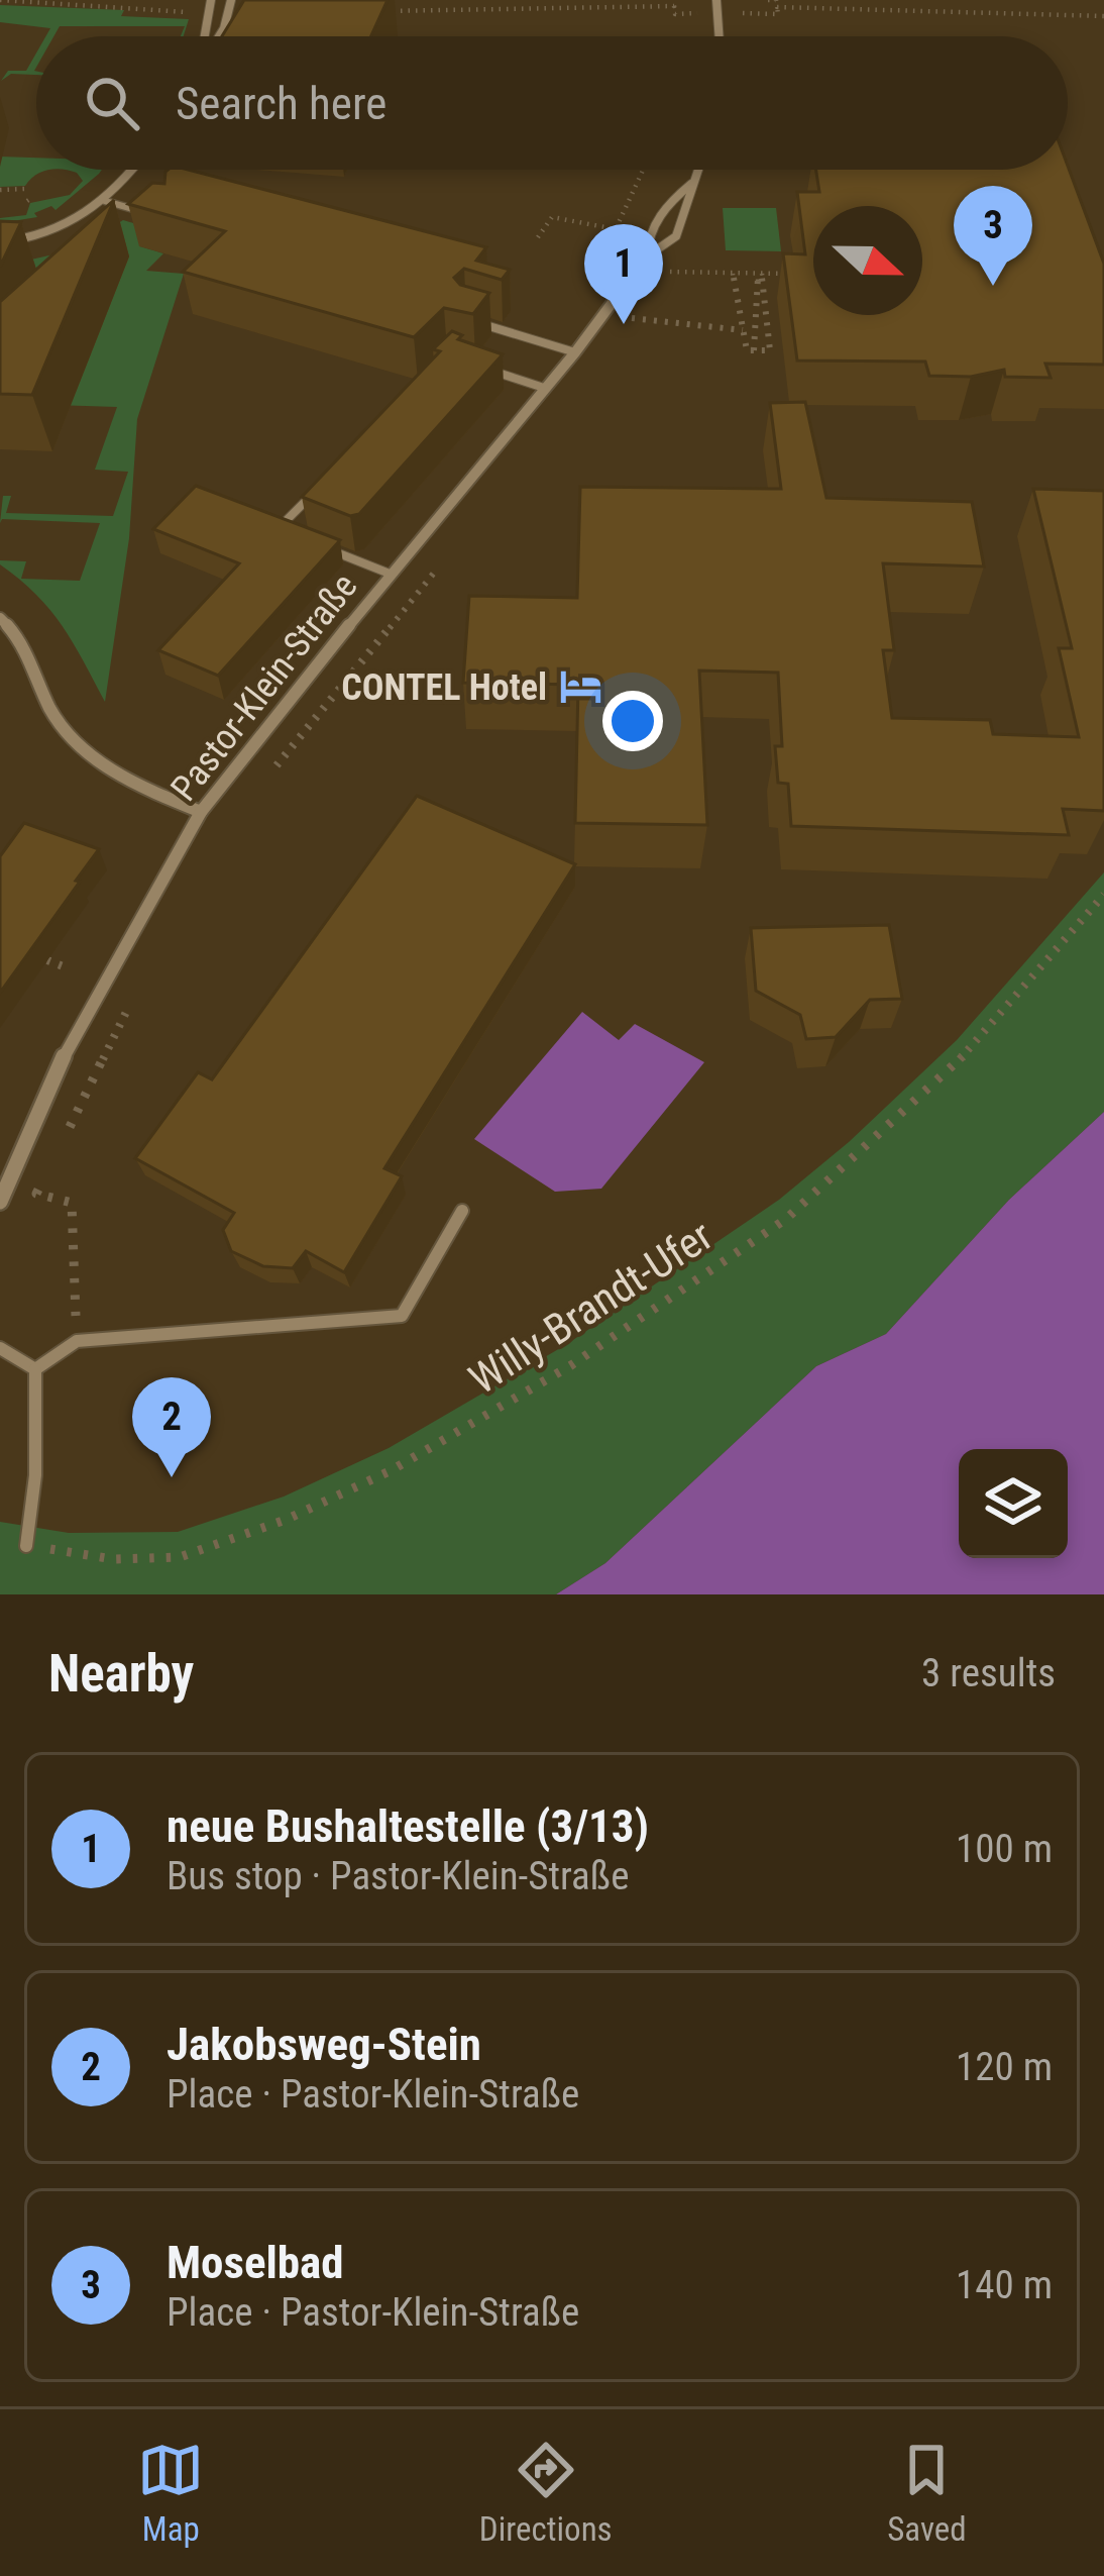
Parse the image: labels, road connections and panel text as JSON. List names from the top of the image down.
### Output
{
  "streets": {
    "street": ["Pastor-Klein-Straße"],
    "path": ["Willy-Brandt-Ufer"]
  },
  "places": {
    "hotel": ["CONTEL Hotel"]
  },
  "north": "right",
  "page": {
    "search": "Search here",
    "pins": ["3", "1", "2"],
    "heading": ["Nearby", "3 results"],
    "list": [
      {
        "mark": "1",
        "name": "neue Bushaltestelle (3/13)",
        "note": "Bus stop · Pastor-Klein-Straße",
        "value": "100 m"
      },
      {
        "mark": "2",
        "name": "Jakobsweg-Stein",
        "note": "Place · Pastor-Klein-Straße",
        "value": "120 m"
      },
      {
        "mark": "3",
        "name": "Moselbad",
        "note": "Place · Pastor-Klein-Straße",
        "value": "140 m"
      }
    ],
    "nav": ["Map", "Directions", "Saved"]
  }
}
